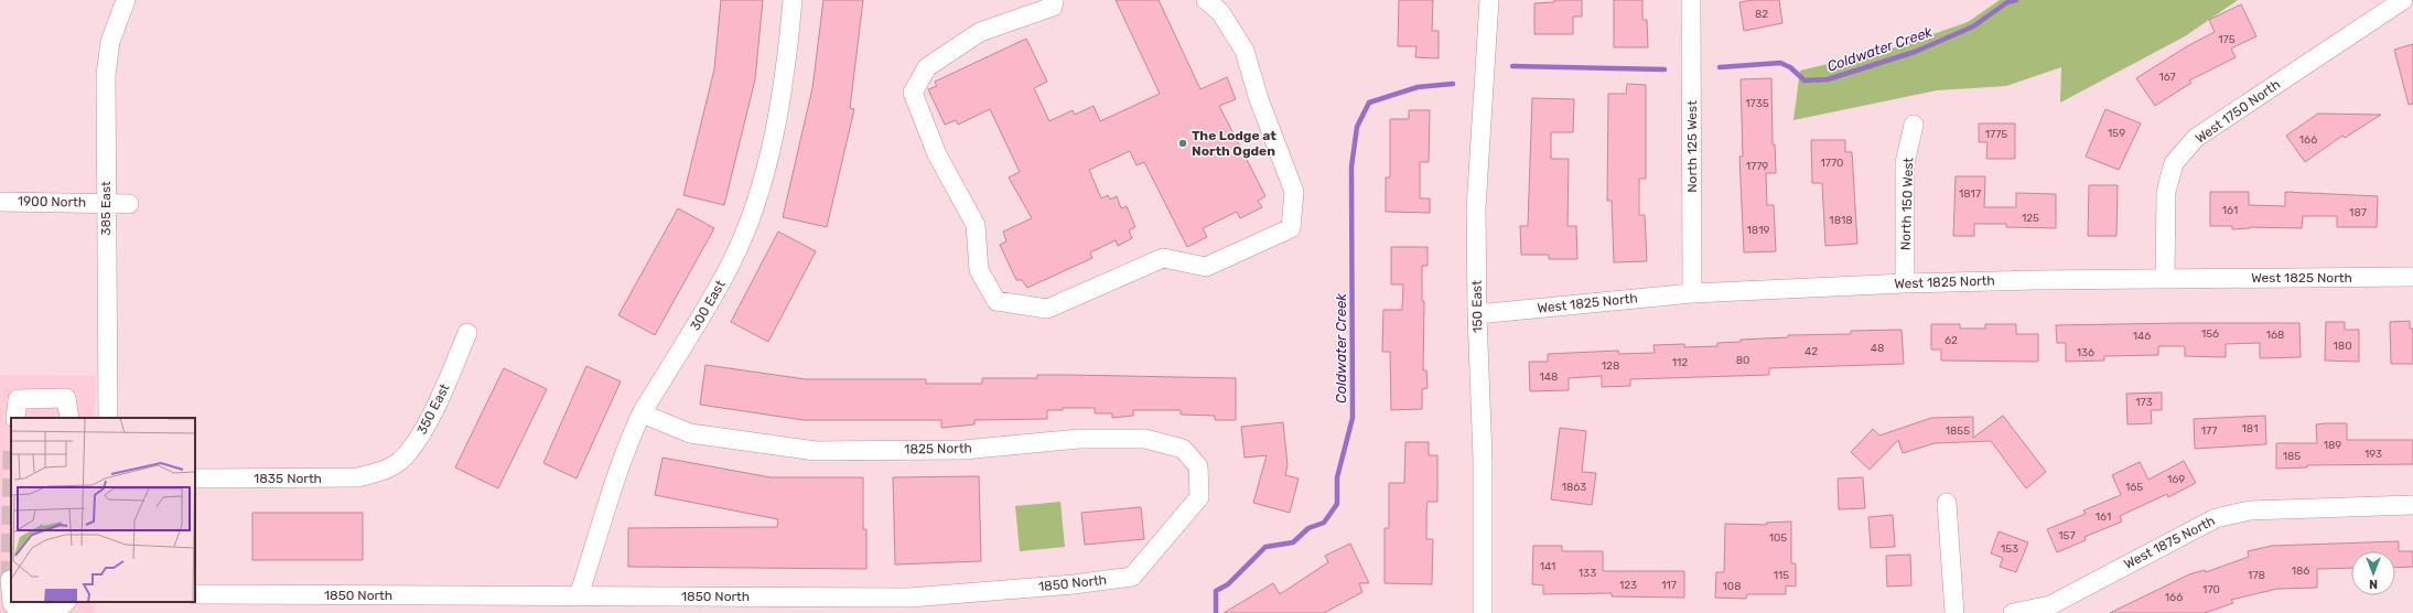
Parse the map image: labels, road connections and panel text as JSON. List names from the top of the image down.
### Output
{
  "streets": {
    "street": [
      "West 1750 North",
      "North 125 West",
      "1900 North",
      "North 150 West",
      "385 East",
      "West 1825 North",
      "300 East",
      "150 East",
      "350 East",
      "1825 North",
      "1835 North",
      "West 1875 North",
      "1850 North"
    ]
  },
  "crossings": [
    ["West 1750 North", "West 1825 North"],
    ["North 125 West", "West 1825 North"],
    ["1900 North", "385 East"],
    ["North 150 West", "West 1825 North"],
    ["West 1825 North", "150 East"],
    ["300 East", "1825 North"],
    ["300 East", "1850 North"],
    ["350 East", "1835 North"],
    ["1825 North", "1850 North"]
  ],
  "water": ["Coldwater Creek"],
  "places": ["The Lodge at North Ogden"],
  "house_numbers": [
    "82",
    "175",
    "167",
    "1735",
    "159",
    "1775",
    "166",
    "1770",
    "1779",
    "1817",
    "161",
    "187",
    "125",
    "1818",
    "1819",
    "156",
    "168",
    "146",
    "62",
    "180",
    "48",
    "42",
    "136",
    "80",
    "112",
    "128",
    "148",
    "173",
    "181",
    "1855",
    "177",
    "189",
    "193",
    "185",
    "169",
    "1863",
    "165",
    "161",
    "157",
    "105",
    "153",
    "141",
    "186",
    "133",
    "115",
    "178",
    "123",
    "117",
    "108",
    "170",
    "166"
  ],
  "north": "bottom"
}
